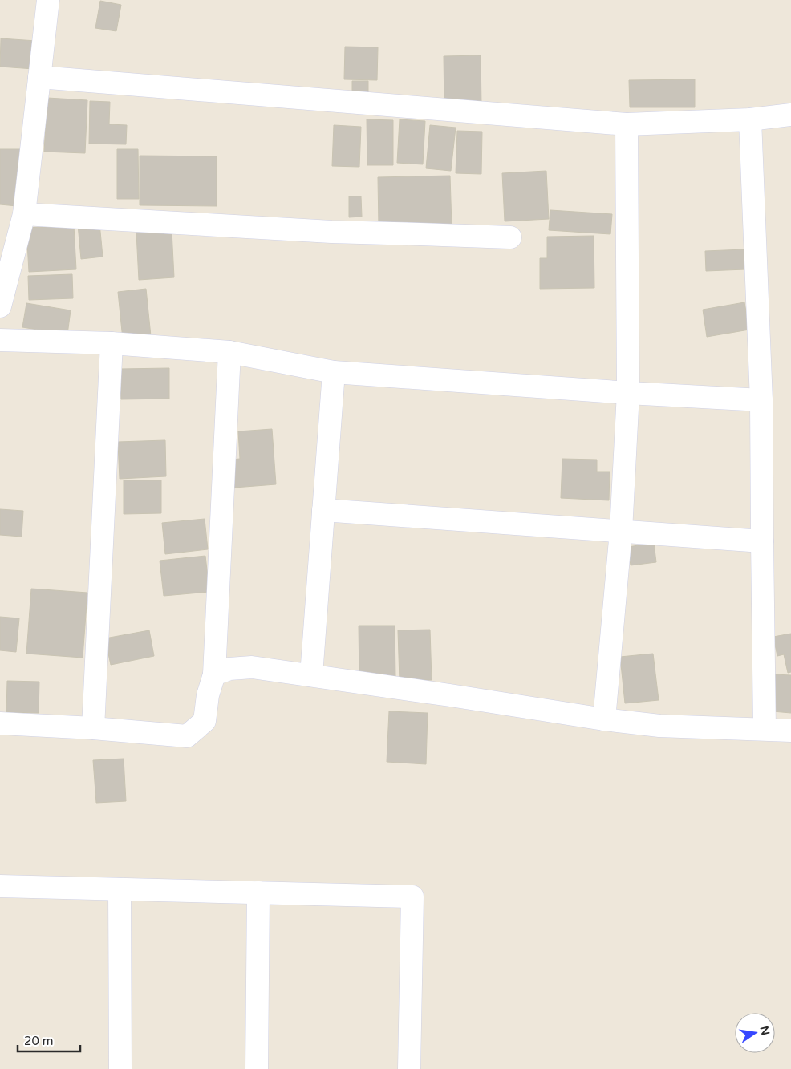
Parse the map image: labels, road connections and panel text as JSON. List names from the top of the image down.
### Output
{
  "scale_bar": "20 m",
  "north": "right"
}
